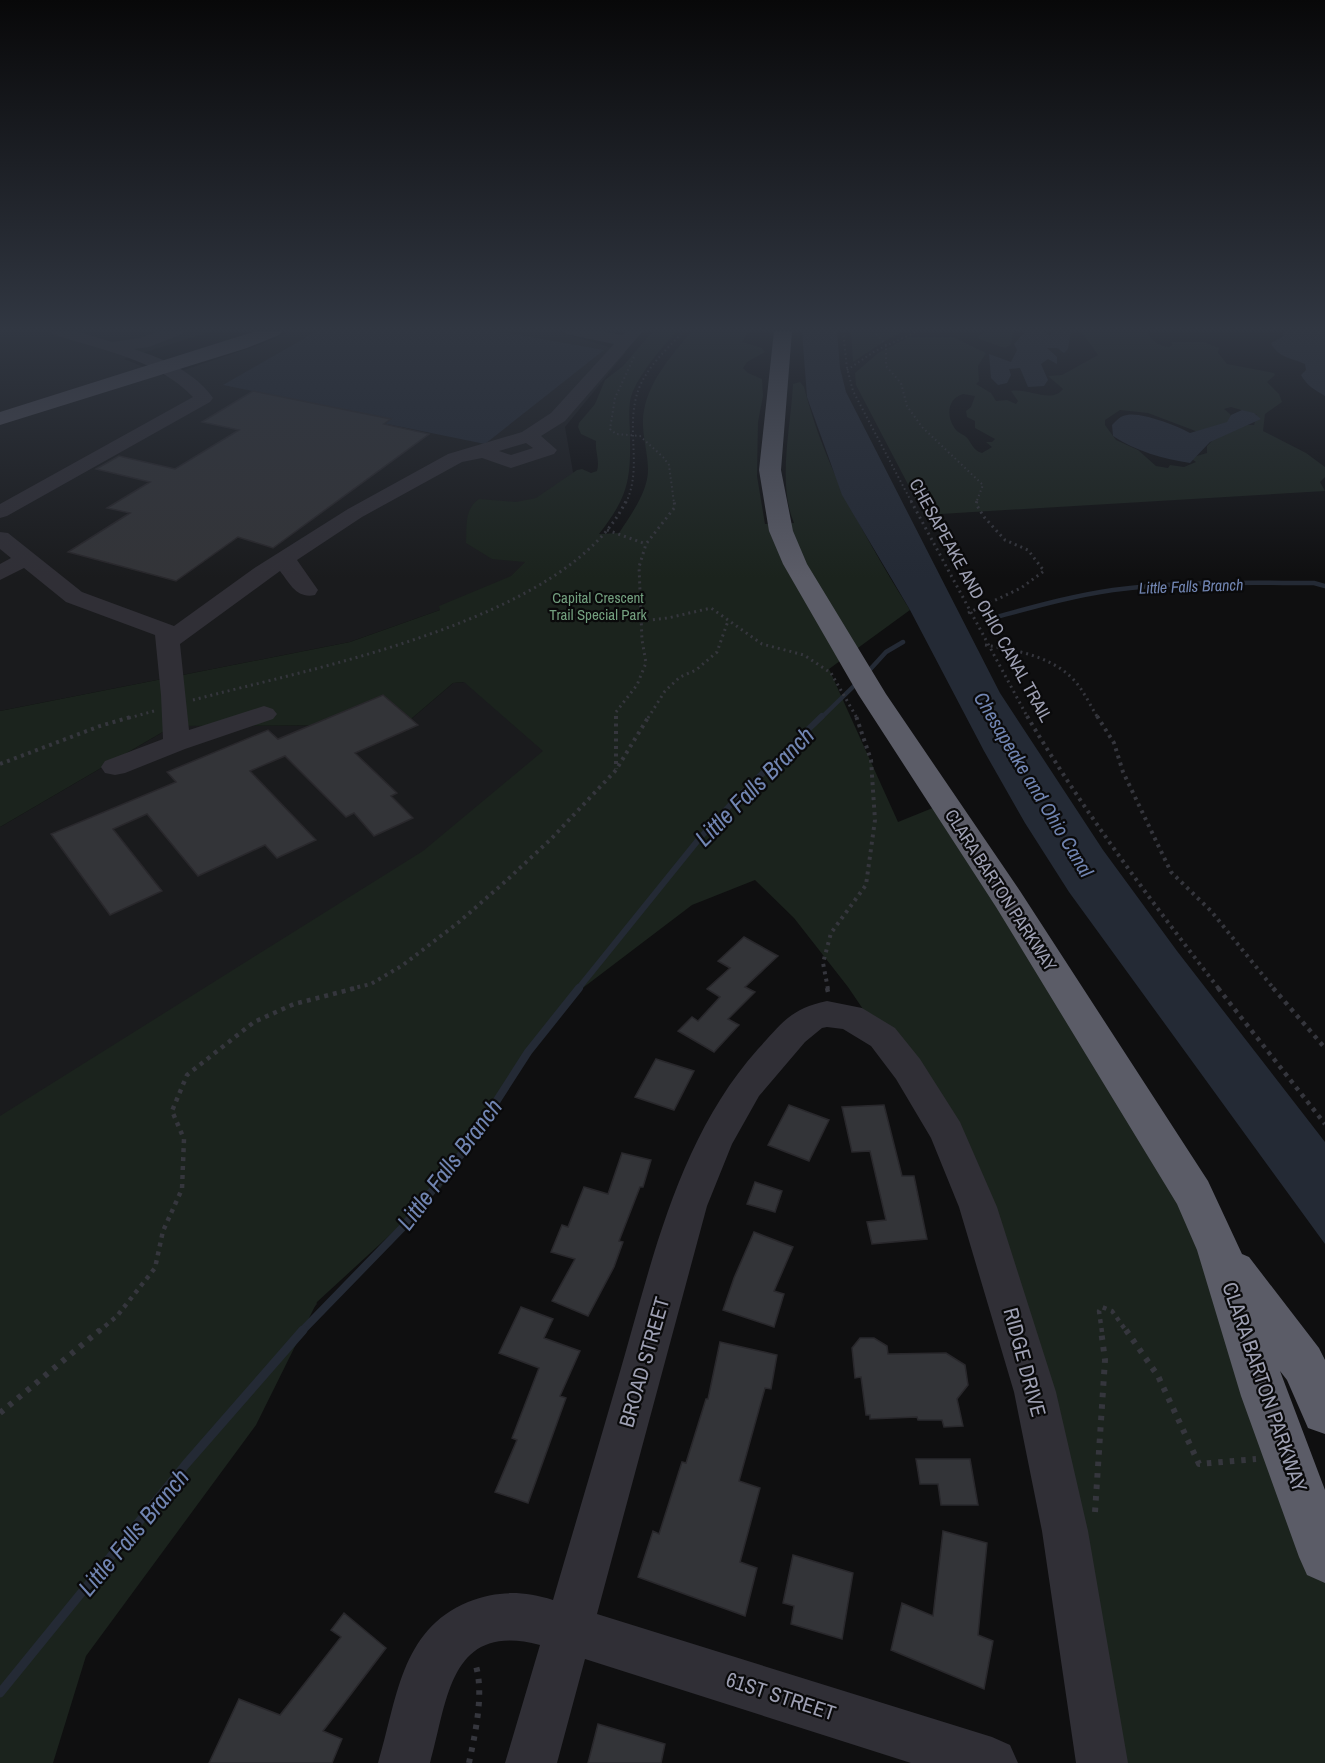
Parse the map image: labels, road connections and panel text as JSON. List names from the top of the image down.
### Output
{
  "streets": {
    "highway": ["CLARA BARTON PARKWAY"],
    "street": ["BROAD STREET", "RIDGE DRIVE", "61ST STREET"],
    "path": ["CHESAPEAKE AND OHIO CANAL TRAIL"]
  },
  "crossings": [
    ["BROAD STREET", "RIDGE DRIVE"],
    ["BROAD STREET", "61ST STREET"]
  ],
  "water": ["Little Falls Branch", "Chesapeake and Ohio Canal"],
  "parks": ["Capital Crescent Trail Special Park"]
}
